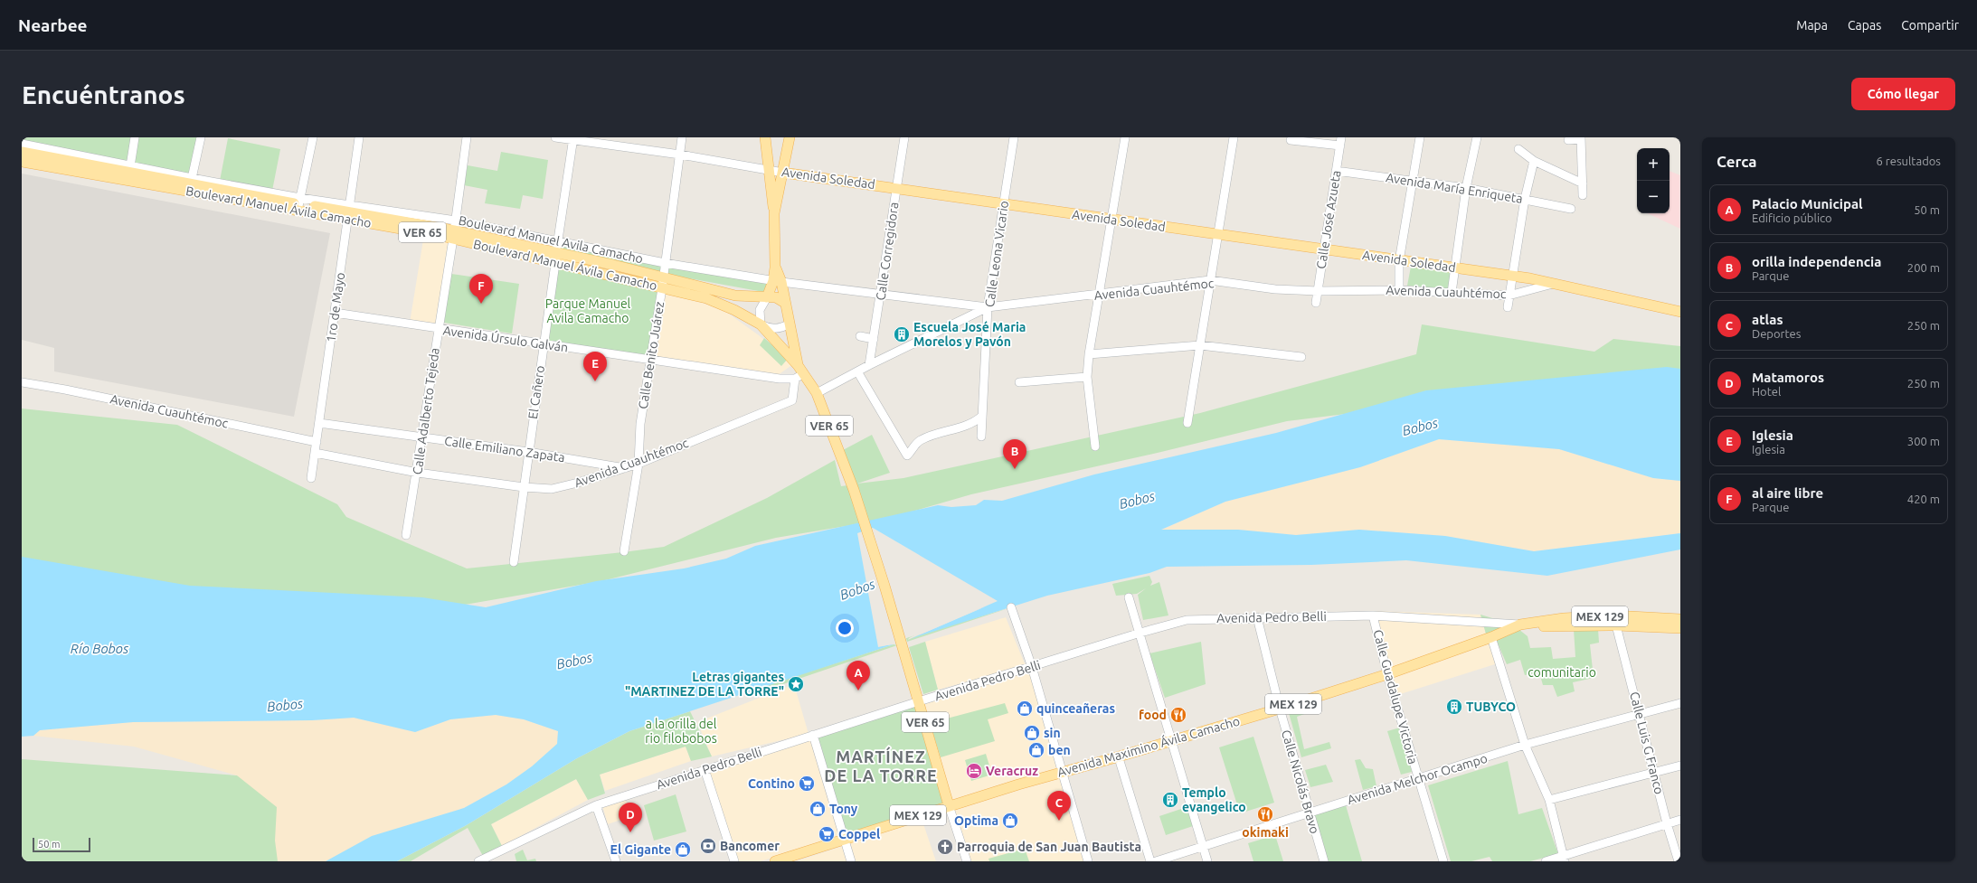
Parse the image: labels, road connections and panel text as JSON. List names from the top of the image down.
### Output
{
  "streets": {
    "main road": [
      "Avenida Soledad",
      "Boulevard Manuel Ávila Camacho",
      "VER 65",
      "MEX 129",
      "Avenida Maximino Ávila Camacho"
    ],
    "street": [
      "Avenida María Enriqueta",
      "Calle José Azueta",
      "Boulevard Manuel Avila Camacho",
      "Calle Corregidora",
      "Calle Leona Vicario",
      "Avenida Cuauhtémoc",
      "1ro de Mayo",
      "Avenida Úrsulo Galván",
      "Calle Benito Juárez",
      "El Cañero",
      "Calle Adalberto Tejeda",
      "Calle Emiliano Zapata",
      "Avenida Pedro Belli",
      "Calle Guadalupe Victoria",
      "Calle Luis G Franco",
      "Avenida Melchor Ocampo",
      "Calle Nicolás Bravo"
    ]
  },
  "crossings": [
    ["Avenida Soledad", "Calle José Azueta"],
    ["Avenida Soledad", "Calle Corregidora"],
    ["Avenida Soledad", "Calle Leona Vicario"],
    ["Avenida Soledad", "Avenida Cuauhtémoc"],
    ["Avenida Soledad", "Calle Benito Juárez"],
    ["Avenida Soledad", "El Cañero"],
    ["Avenida María Enriqueta", "Calle José Azueta"],
    ["Boulevard Manuel Ávila Camacho", "VER 65"],
    ["Boulevard Manuel Ávila Camacho", "Boulevard Manuel Avila Camacho"],
    ["Boulevard Manuel Ávila Camacho", "Avenida Cuauhtémoc"],
    ["Boulevard Manuel Ávila Camacho", "1ro de Mayo"],
    ["Boulevard Manuel Ávila Camacho", "Avenida Úrsulo Galván"],
    ["Boulevard Manuel Ávila Camacho", "Calle Benito Juárez"],
    ["Boulevard Manuel Ávila Camacho", "El Cañero"],
    ["Boulevard Manuel Ávila Camacho", "Calle Adalberto Tejeda"],
    ["Boulevard Manuel Ávila Camacho", "Avenida Pedro Belli"],
    ["Calle José Azueta", "Avenida Cuauhtémoc"],
    ["VER 65", "Avenida Pedro Belli"],
    ["VER 65", "Avenida Maximino Ávila Camacho"],
    ["Boulevard Manuel Avila Camacho", "Calle Corregidora"],
    ["Boulevard Manuel Avila Camacho", "Calle Leona Vicario"],
    ["Boulevard Manuel Avila Camacho", "Avenida Cuauhtémoc"],
    ["Boulevard Manuel Avila Camacho", "Calle Benito Juárez"],
    ["Boulevard Manuel Avila Camacho", "El Cañero"],
    ["Boulevard Manuel Avila Camacho", "Calle Adalberto Tejeda"],
    ["Calle Corregidora", "Avenida Cuauhtémoc"],
    ["Calle Leona Vicario", "Avenida Cuauhtémoc"],
    ["Avenida Cuauhtémoc", "1ro de Mayo"],
    ["Avenida Cuauhtémoc", "Avenida Úrsulo Galván"],
    ["Avenida Cuauhtémoc", "Calle Benito Juárez"],
    ["Avenida Cuauhtémoc", "El Cañero"],
    ["Avenida Cuauhtémoc", "Calle Adalberto Tejeda"],
    ["Avenida Cuauhtémoc", "Calle Emiliano Zapata"],
    ["1ro de Mayo", "Avenida Úrsulo Galván"],
    ["1ro de Mayo", "Calle Emiliano Zapata"],
    ["Avenida Úrsulo Galván", "Calle Benito Juárez"],
    ["Avenida Úrsulo Galván", "El Cañero"],
    ["Avenida Úrsulo Galván", "Calle Adalberto Tejeda"],
    ["El Cañero", "Calle Emiliano Zapata"],
    ["Calle Adalberto Tejeda", "Calle Emiliano Zapata"],
    ["Avenida Pedro Belli", "Calle Guadalupe Victoria"],
    ["Avenida Pedro Belli", "Avenida Maximino Ávila Camacho"],
    ["Avenida Pedro Belli", "Calle Nicolás Bravo"],
    ["Calle Guadalupe Victoria", "Avenida Maximino Ávila Camacho"],
    ["Calle Guadalupe Victoria", "Avenida Melchor Ocampo"],
    ["Calle Luis G Franco", "Avenida Maximino Ávila Camacho"],
    ["Calle Luis G Franco", "Avenida Melchor Ocampo"],
    ["Avenida Maximino Ávila Camacho", "Calle Nicolás Bravo"],
    ["Avenida Melchor Ocampo", "Calle Nicolás Bravo"]
  ],
  "districts": ["MARTÍNEZ DE LA TORRE"],
  "water": ["Bobos", "Río Bobos"],
  "parks": ["Parque Manuel Avila Camacho", "comunitario", "a la orilla del rio filobobos"],
  "places": {
    "building": ["Escuela José Maria Morelos y Pavón", "TUBYCO", "Templo evangelico"],
    "place": ["Letras gigantes \"MARTINEZ DE LA TORRE\""],
    "shop": [
      "quinceañeras",
      "sin",
      "ben",
      "Tony",
      "Optima",
      "El Gigante"
    ],
    "restaurant": ["food", "okimaki"],
    "hotel": ["Veracruz"],
    "supermarket": ["Contino", "Coppel"],
    "bank": ["Bancomer"],
    "church": ["Parroquia de San Juan Bautista"]
  },
  "scale_bar": "50 m",
  "page": {
    "header": "Nearbee",
    "nav": ["Mapa", "Capas", "Compartir"],
    "buttons": "Cómo llegar",
    "title": "Encuéntranos",
    "heading": ["Cerca", "6 resultados"],
    "map_buttons": ["+", "−"],
    "list": [
      {
        "mark": "A",
        "name": "Palacio Municipal",
        "note": "Edificio público",
        "value": "50 m"
      },
      {
        "mark": "B",
        "name": "orilla independencia",
        "note": "Parque",
        "value": "200 m"
      },
      {
        "mark": "C",
        "name": "atlas",
        "note": "Deportes",
        "value": "250 m"
      },
      {
        "mark": "D",
        "name": "Matamoros",
        "note": "Hotel",
        "value": "250 m"
      },
      {
        "mark": "E",
        "name": "Iglesia",
        "note": "Iglesia",
        "value": "300 m"
      },
      {
        "mark": "F",
        "name": "al aire libre",
        "note": "Parque",
        "value": "420 m"
      }
    ],
    "pins": [
      "F",
      "E",
      "B",
      "A",
      "C",
      "D"
    ],
    "scale": "50 m"
  }
}
